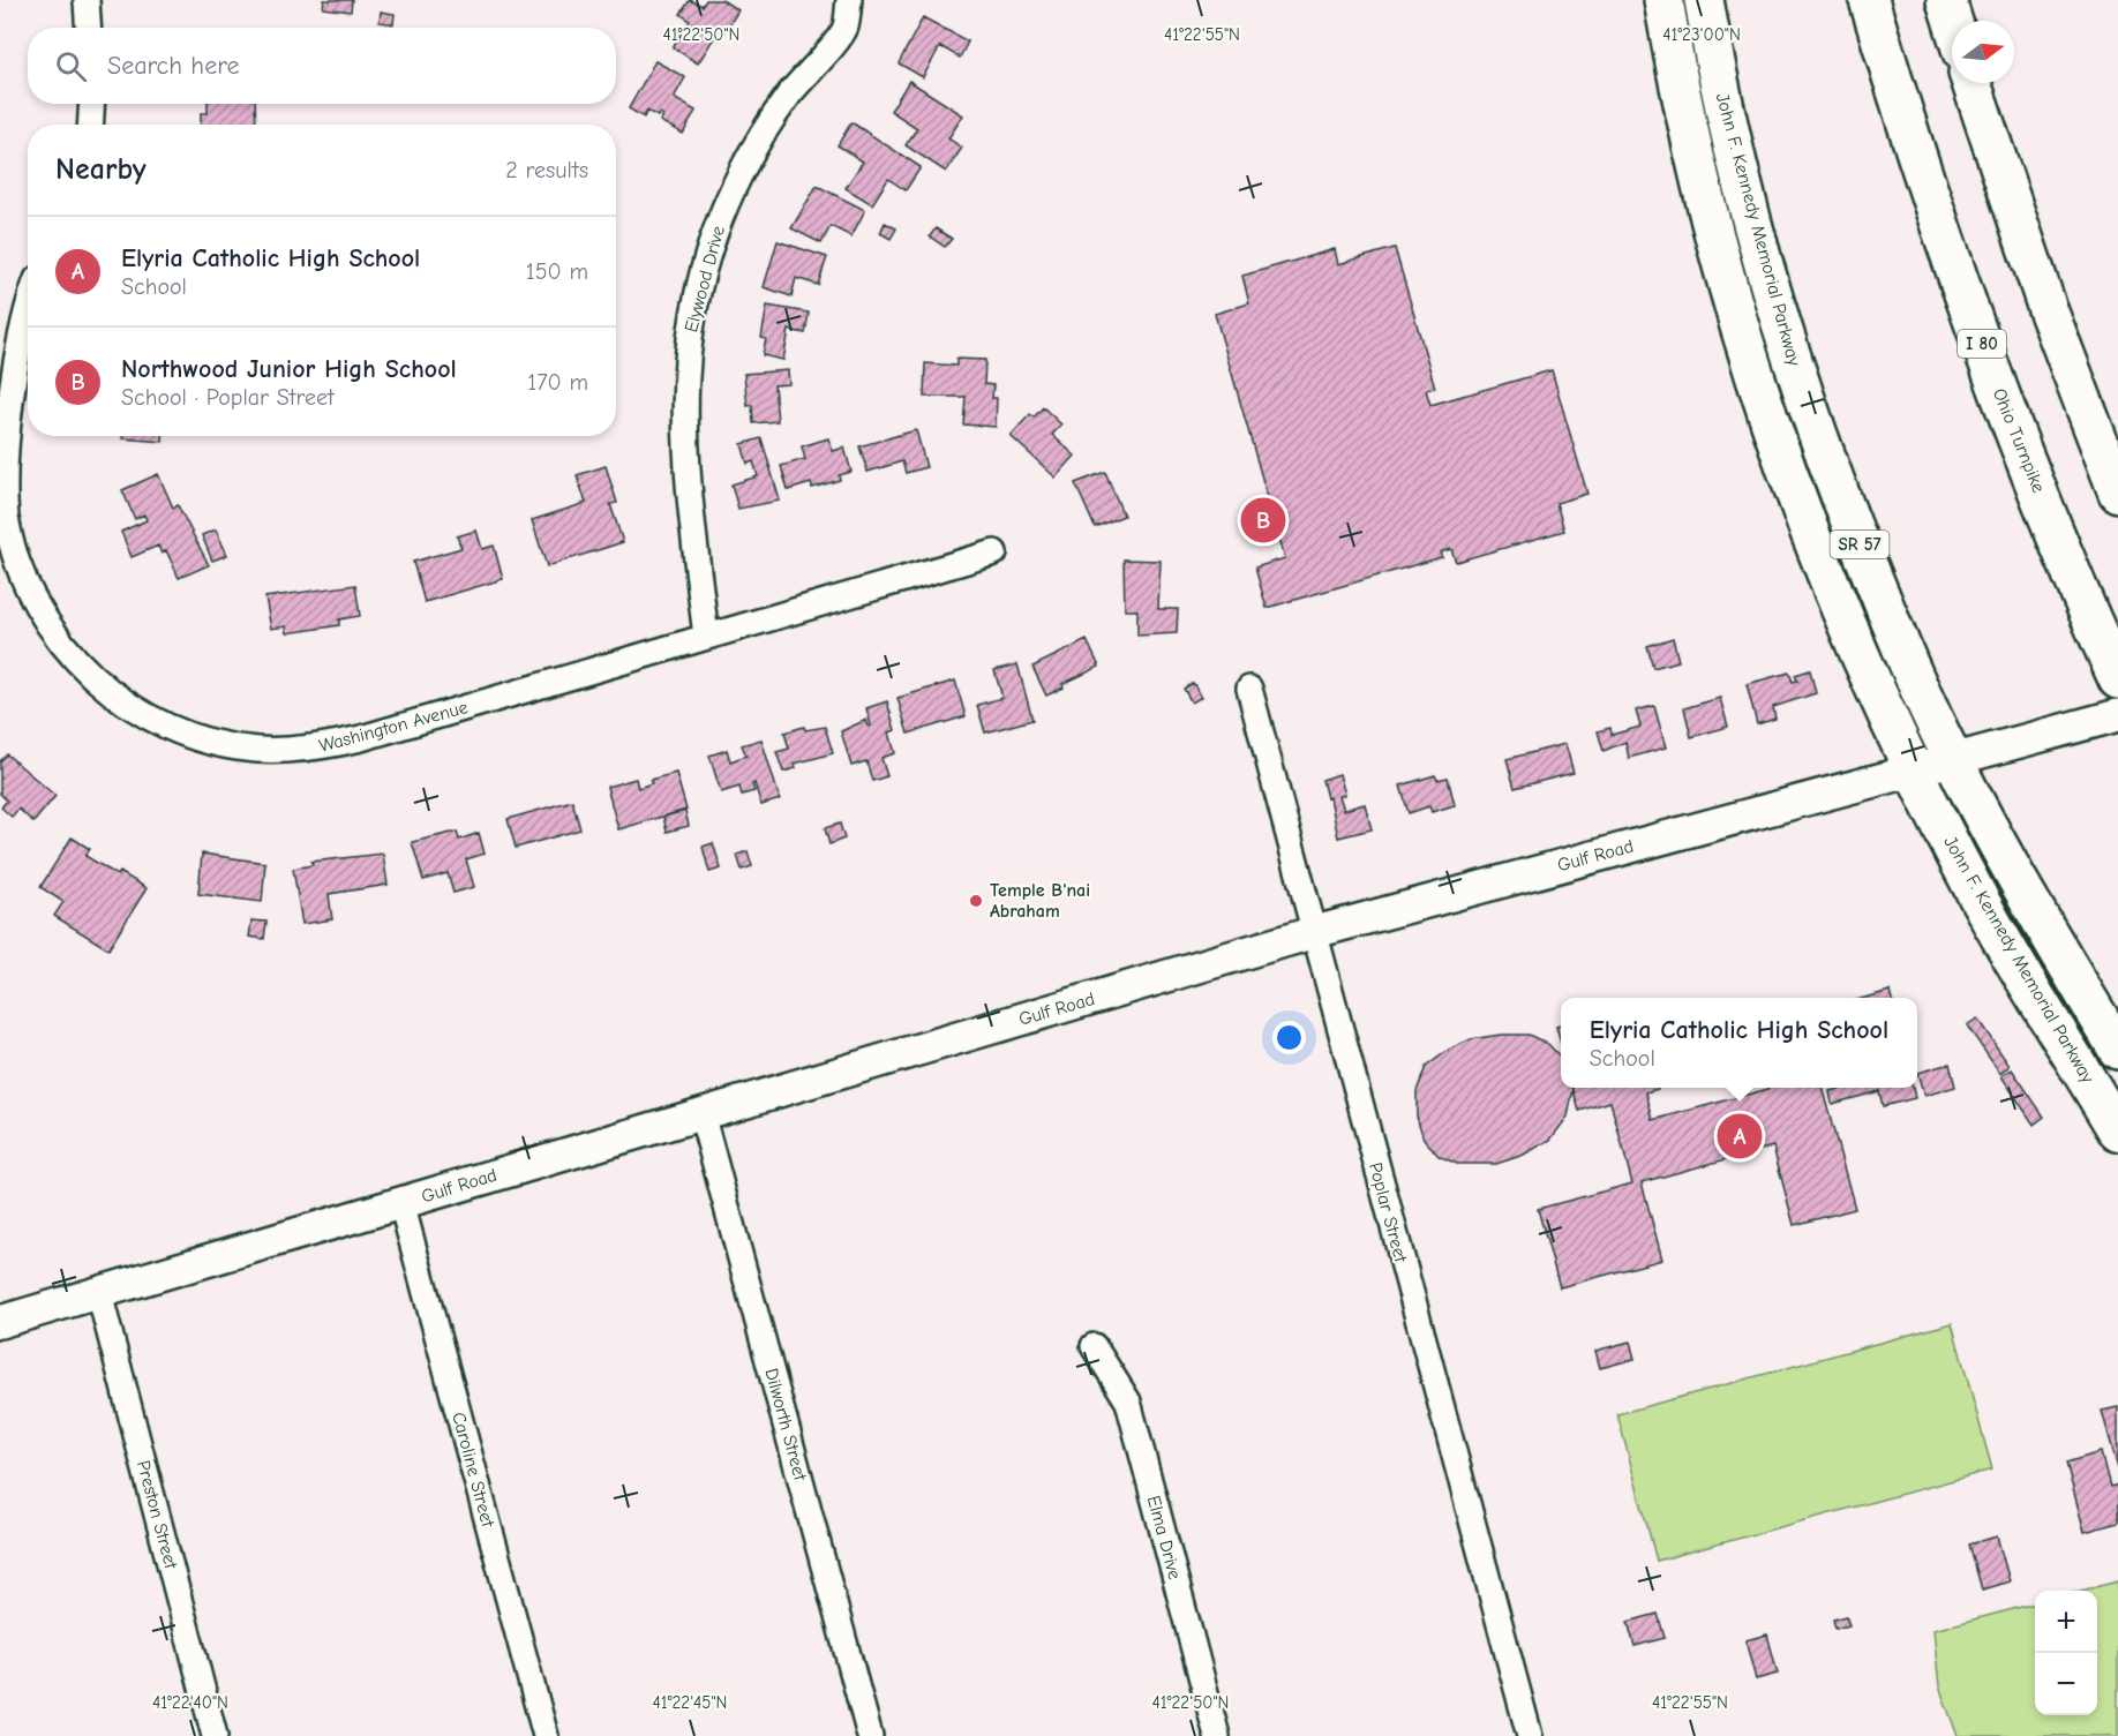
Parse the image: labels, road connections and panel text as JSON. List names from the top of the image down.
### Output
{
  "streets": {
    "highway": [
      "John F. Kennedy Memorial Parkway",
      "I 80",
      "Ohio Turnpike",
      "SR 57"
    ],
    "street": [
      "Elywood Drive",
      "Washington Avenue",
      "Gulf Road",
      "Poplar Street",
      "Dilworth Street",
      "Caroline Street",
      "Preston Street",
      "Elma Drive"
    ]
  },
  "crossings": [
    ["John F. Kennedy Memorial Parkway", "Gulf Road"],
    ["Elywood Drive", "Washington Avenue"],
    ["Gulf Road", "Poplar Street"],
    ["Gulf Road", "Dilworth Street"],
    ["Gulf Road", "Caroline Street"],
    ["Gulf Road", "Preston Street"]
  ],
  "places": ["Temple B'nai Abraham"],
  "north": "right",
  "page": {
    "search": "Search here",
    "heading": ["Nearby", "2 results"],
    "list": [
      {
        "mark": "A",
        "name": "Elyria Catholic High School",
        "note": "School",
        "value": "150 m"
      },
      {
        "mark": "B",
        "name": "Northwood Junior High School",
        "note": "School · Poplar Street",
        "value": "170 m"
      }
    ],
    "pins": ["B", "A"],
    "popup": ["Elyria Catholic High School", "School"],
    "map_buttons": ["+", "−"]
  },
  "coordinates": [
    "41°22'50\"N",
    "41°22'55\"N",
    "41°23'00\"N",
    "41°22'40\"N",
    "41°22'45\"N"
  ]
}
